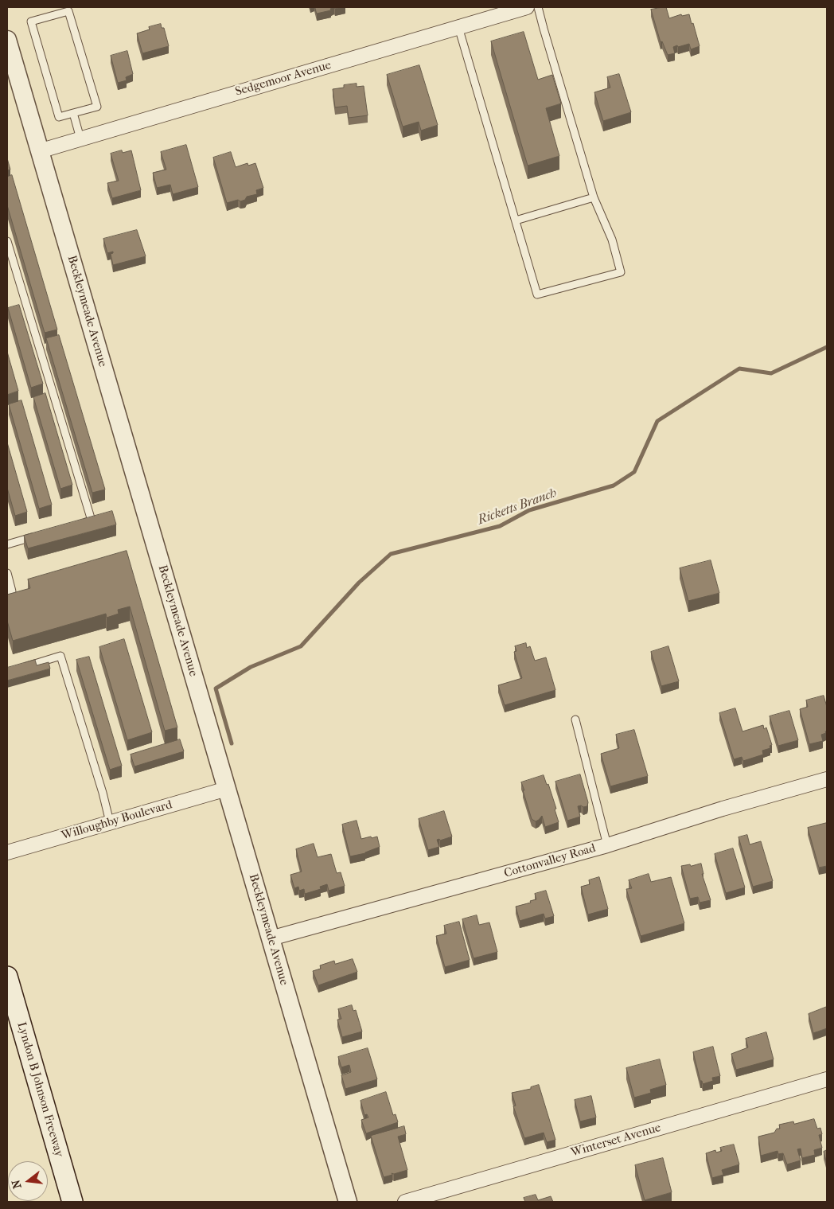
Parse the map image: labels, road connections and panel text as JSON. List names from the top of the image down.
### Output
{
  "streets": {
    "main road": ["Lyndon B Johnson Freeway"],
    "street": [
      "Sedgemoor Avenue",
      "Beckleymeade Avenue",
      "Willoughby Boulevard",
      "Cottonvalley Road",
      "Winterset Avenue"
    ]
  },
  "crossings": [
    ["Sedgemoor Avenue", "Beckleymeade Avenue"],
    ["Beckleymeade Avenue", "Willoughby Boulevard"],
    ["Beckleymeade Avenue", "Cottonvalley Road"]
  ],
  "water": ["Ricketts Branch"],
  "north": "left"
}
